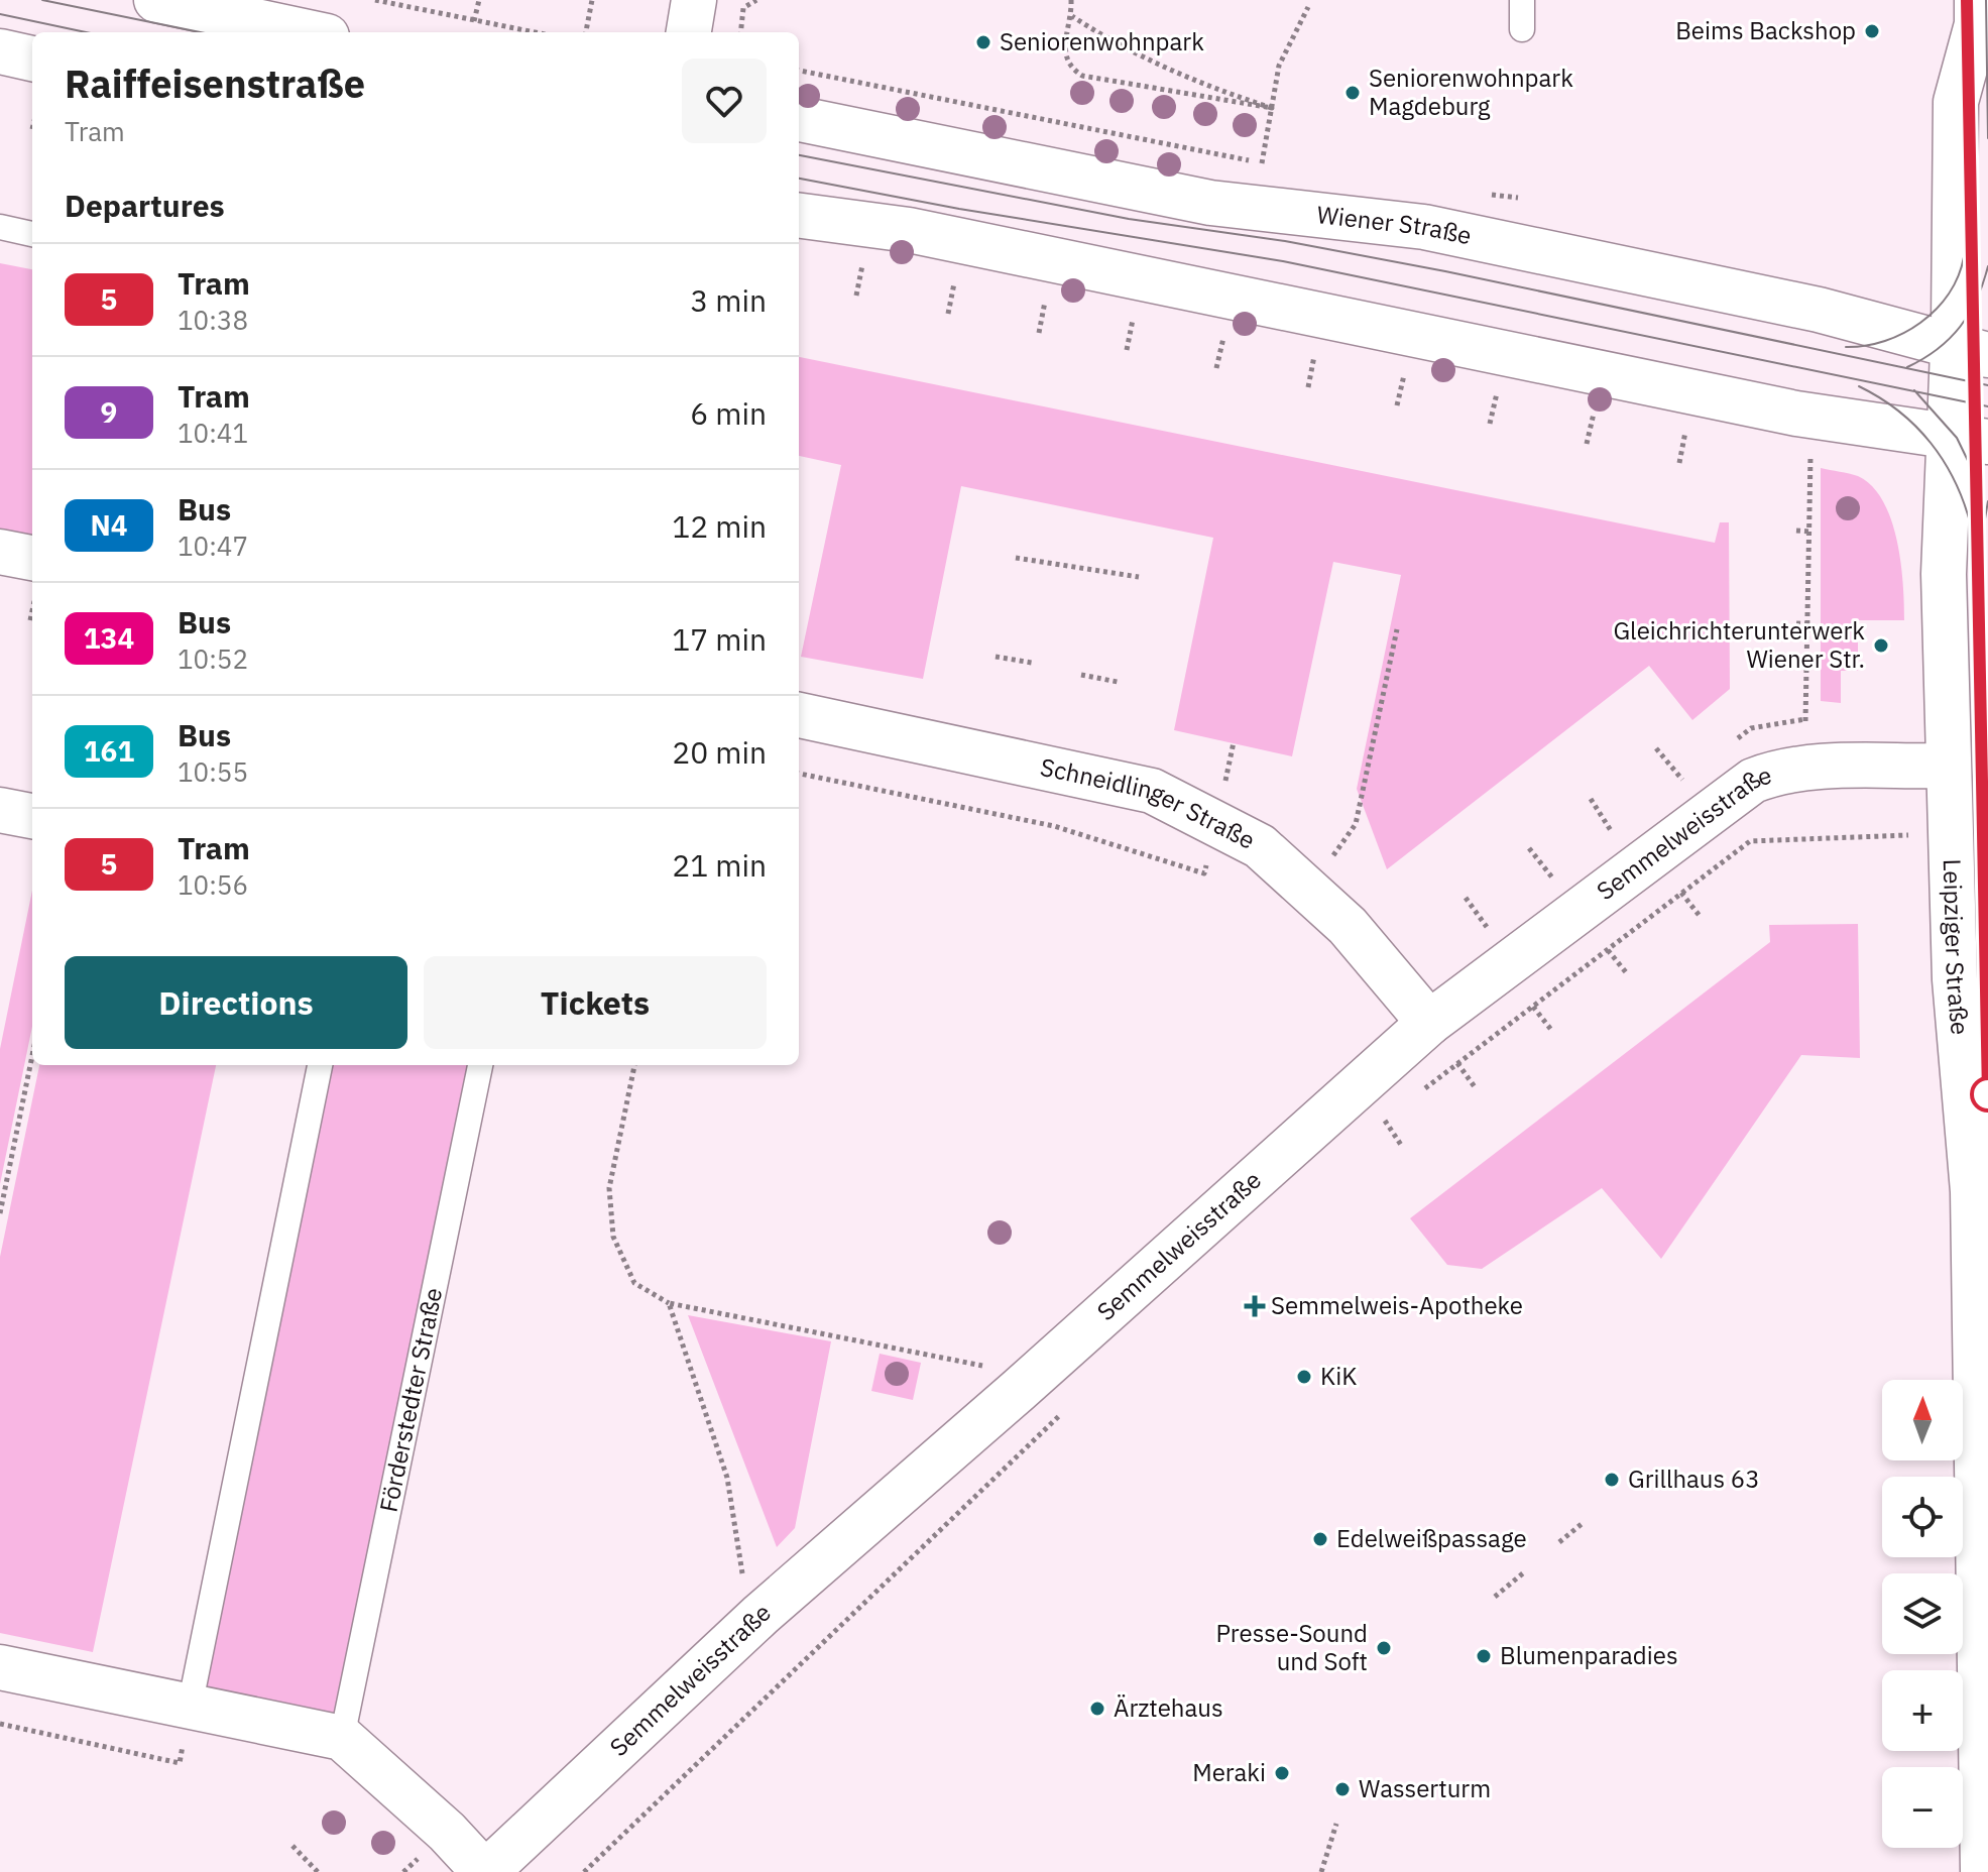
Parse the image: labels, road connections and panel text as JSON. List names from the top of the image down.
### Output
{
  "streets": {
    "main road": [
      "Wiener Straße",
      "Schneidlinger Straße",
      "Semmelweisstraße",
      "Leipziger Straße"
    ],
    "lane": ["Förderstedter Straße"]
  },
  "crossings": [
    ["Wiener Straße", "Leipziger Straße"],
    ["Schneidlinger Straße", "Semmelweisstraße"],
    ["Semmelweisstraße", "Leipziger Straße"]
  ],
  "places": {
    "other": [
      "Beims Backshop",
      "Seniorenwohnpark",
      "Seniorenwohnpark Magdeburg",
      "Gleichrichterunterwerk Wiener Str.",
      "KiK",
      "Grillhaus 63",
      "Edelweißpassage",
      "Presse-Sound und Soft",
      "Blumenparadies",
      "Ärztehaus",
      "Meraki",
      "Wasserturm"
    ],
    "health": ["Semmelweis-Apotheke"]
  },
  "lines": ["tram line 5"],
  "north": "top",
  "page": {
    "heading": [
      ["Raiffeisenstraße", "Tram"],
      "Departures"
    ],
    "list": [
      {
        "mark": "5",
        "name": "Tram",
        "note": "10:38",
        "value": "3 min"
      },
      {
        "mark": "9",
        "name": "Tram",
        "note": "10:41",
        "value": "6 min"
      },
      {
        "mark": "N4",
        "name": "Bus",
        "note": "10:47",
        "value": "12 min"
      },
      {
        "mark": "134",
        "name": "Bus",
        "note": "10:52",
        "value": "17 min"
      },
      {
        "mark": "161",
        "name": "Bus",
        "note": "10:55",
        "value": "20 min"
      },
      {
        "mark": "5",
        "name": "Tram",
        "note": "10:56",
        "value": "21 min"
      }
    ],
    "buttons": ["Directions", "Tickets"],
    "map_buttons": ["+", "−"]
  }
}
